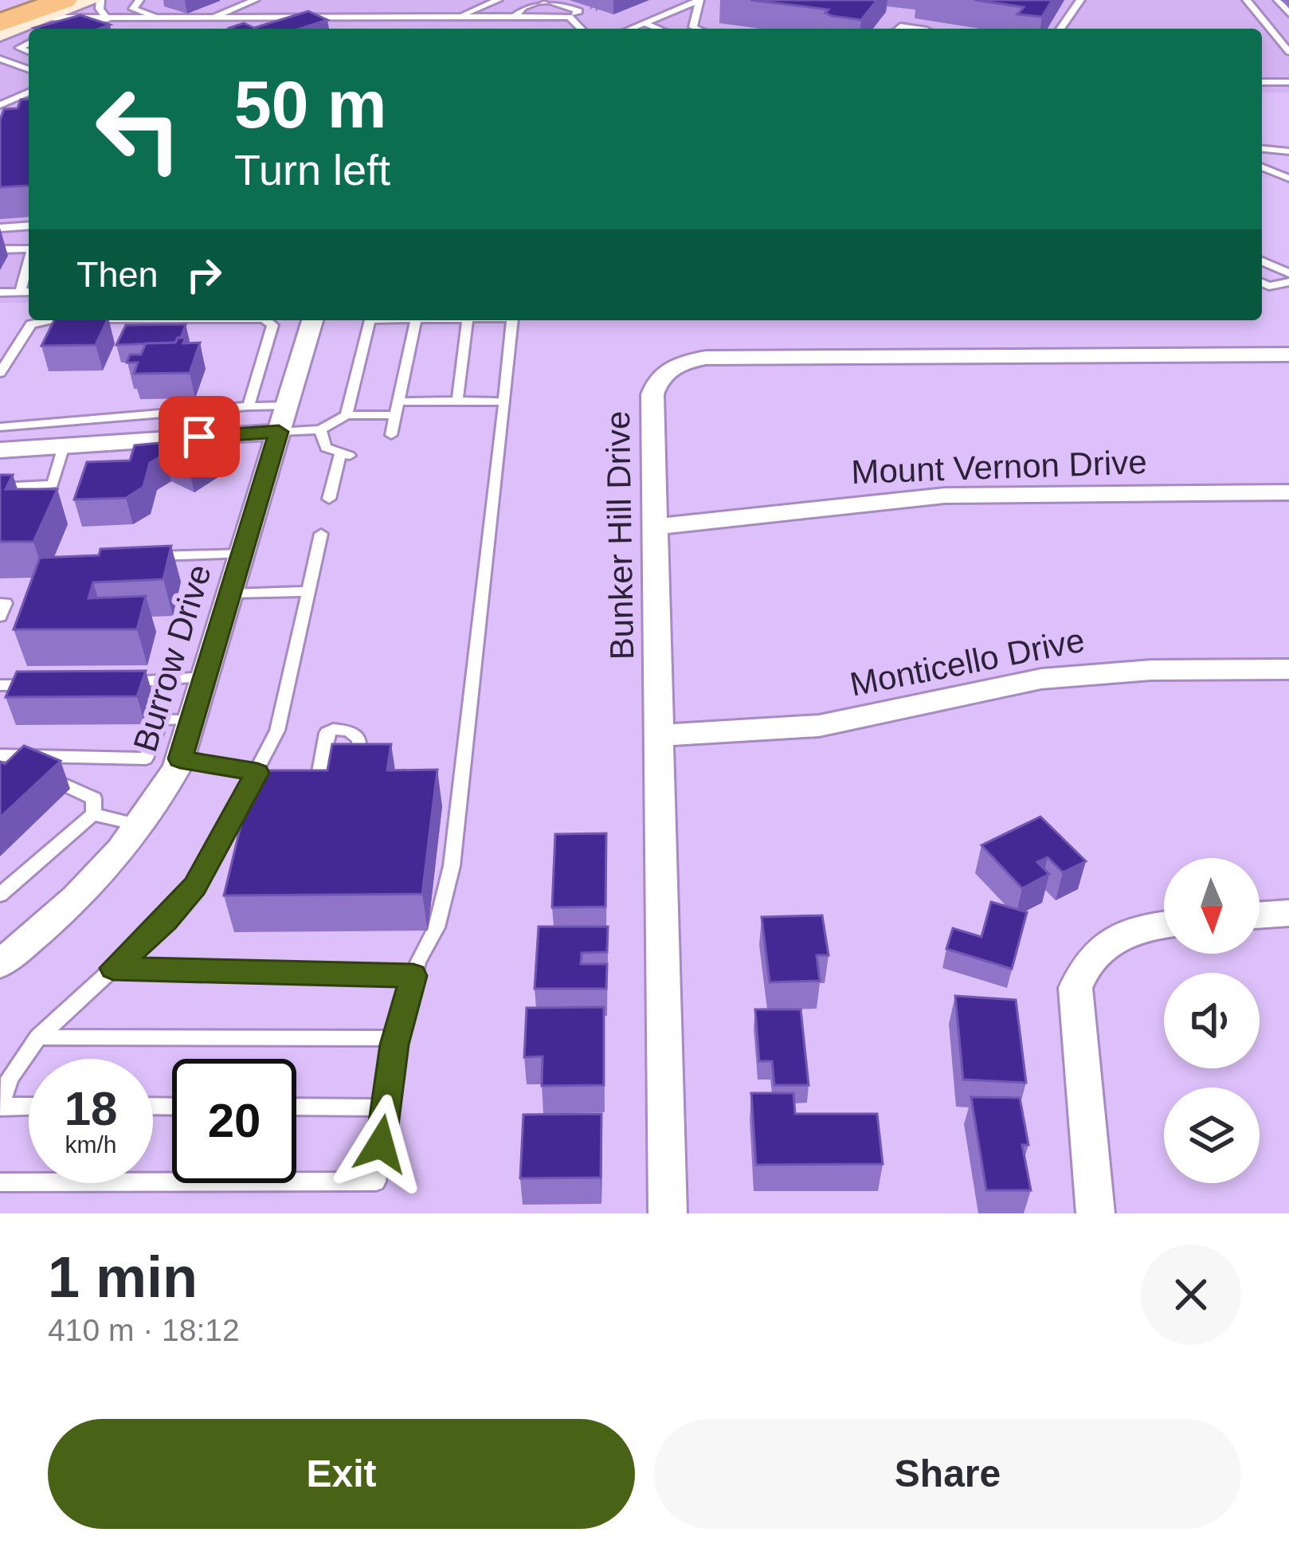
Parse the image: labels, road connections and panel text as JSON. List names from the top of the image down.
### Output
{
  "streets": {
    "street": [
      "Mount Vernon Drive",
      "Bunker Hill Drive",
      "Burrow Drive",
      "Monticello Drive"
    ]
  },
  "crossings": [
    ["Mount Vernon Drive", "Bunker Hill Drive"],
    ["Bunker Hill Drive", "Monticello Drive"]
  ],
  "north": "bottom",
  "page": {
    "turn": ["50 m", "Turn left"],
    "then": "Then",
    "speed": "18 km/h",
    "limit": "20",
    "heading": ["1 min", "410 m · 18:12"],
    "buttons": ["Exit", "Share"]
  }
}
